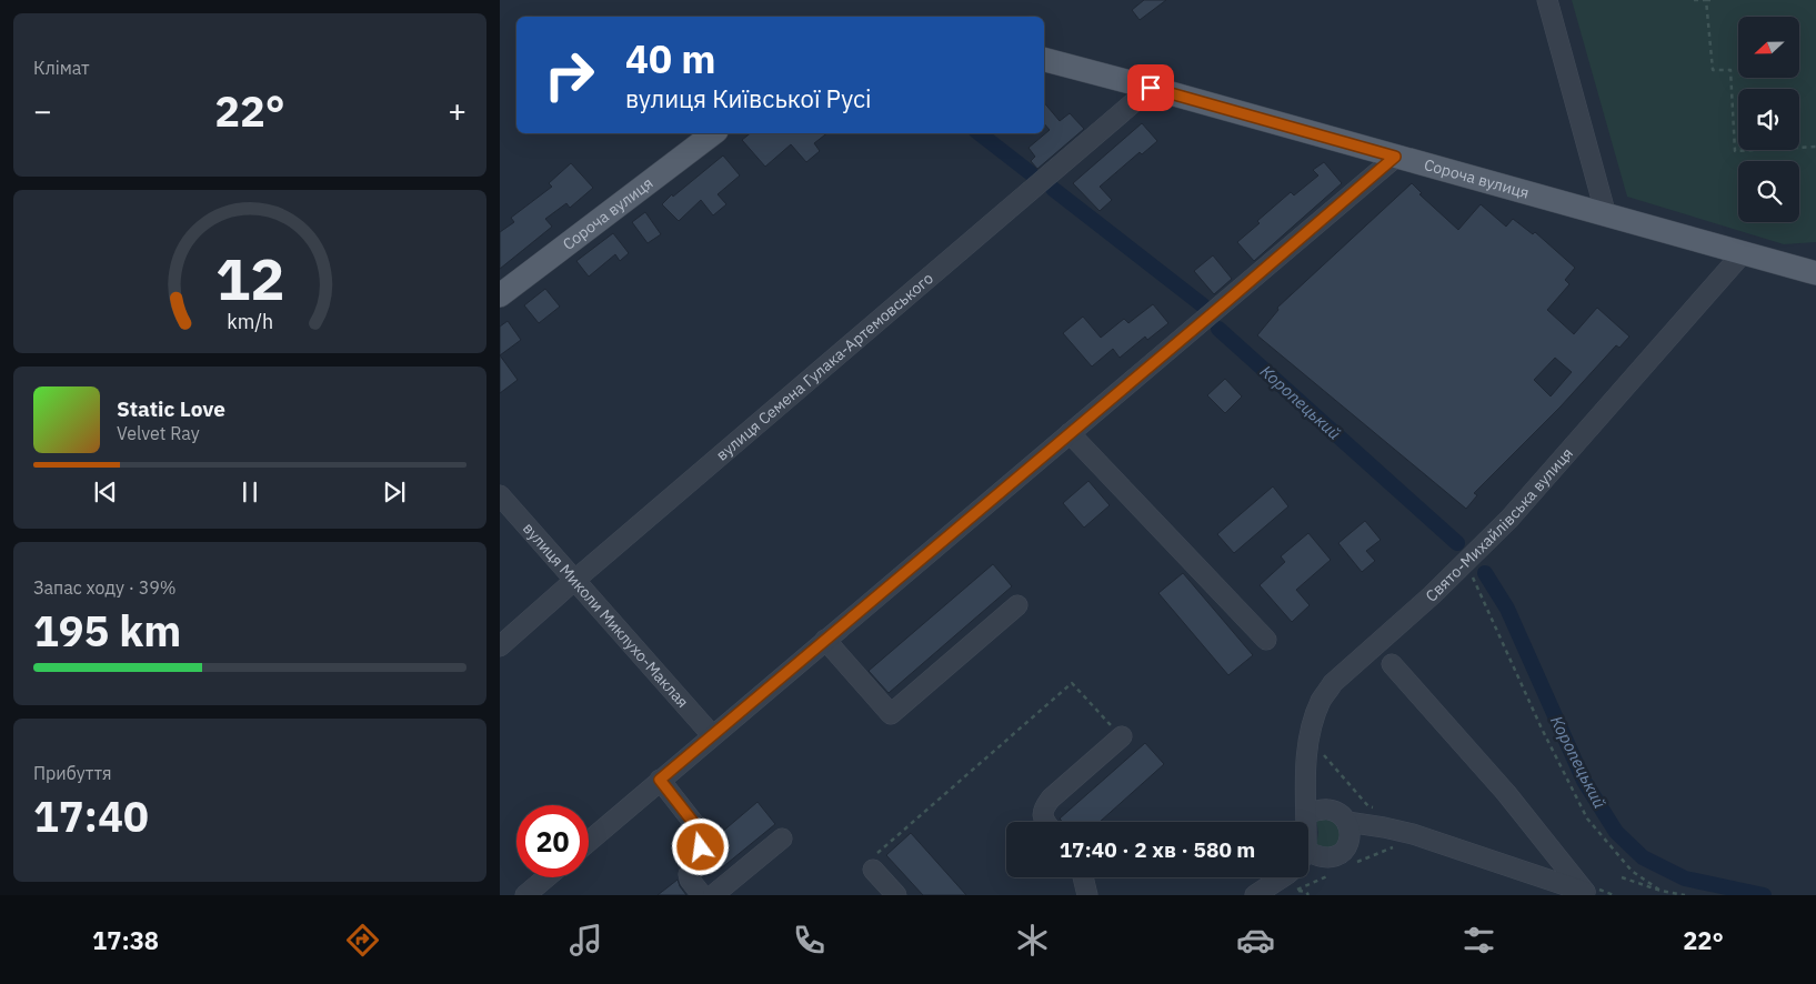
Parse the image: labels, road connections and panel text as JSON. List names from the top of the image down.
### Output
{
  "streets": {
    "main road": ["Сороча вулиця"],
    "street": ["вулиця Семена Гулака-Артемовського", "Свято-Михайлівська вулиця", "вулиця Миколи Миклухо-Маклая"]
  },
  "crossings": [
    ["Сороча вулиця", "вулиця Семена Гулака-Артемовського"],
    ["Сороча вулиця", "Свято-Михайлівська вулиця"],
    ["вулиця Семена Гулака-Артемовського", "вулиця Миколи Миклухо-Маклая"]
  ],
  "water": ["Коропецький"],
  "north": "left",
  "page": {
    "tile": [
      "Клімат",
      ["Запас ходу · 39%", "195 km"],
      ["Прибуття", "17:40"]
    ],
    "turn": ["40 m", "вулиця Київської Русі"],
    "heat": ["−", "22°", "+"],
    "song": ["Static Love", "Velvet Ray"],
    "limit": "20",
    "trip": "17:40 · 2 хв · 580 m",
    "tabs": ["17:38", "22°"],
    "gauge": ["12", "km/h"]
  }
}
